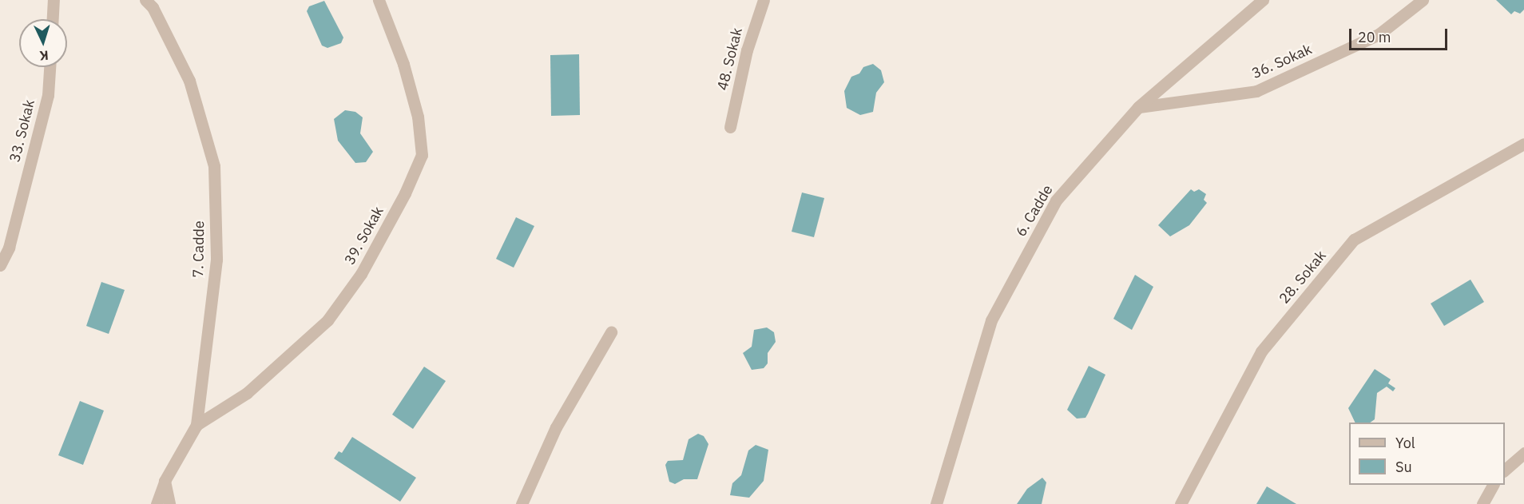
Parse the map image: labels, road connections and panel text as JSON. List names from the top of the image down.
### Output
{
  "streets": {
    "street": [
      "48. Sokak",
      "36. Sokak",
      "33. Sokak",
      "6. Cadde",
      "39. Sokak",
      "7. Cadde",
      "28. Sokak"
    ]
  },
  "crossings": [
    ["36. Sokak", "6. Cadde"],
    ["39. Sokak", "7. Cadde"]
  ],
  "legend": ["Yol", "Su"],
  "scale_bar": "20 m",
  "north": "bottom"
}
